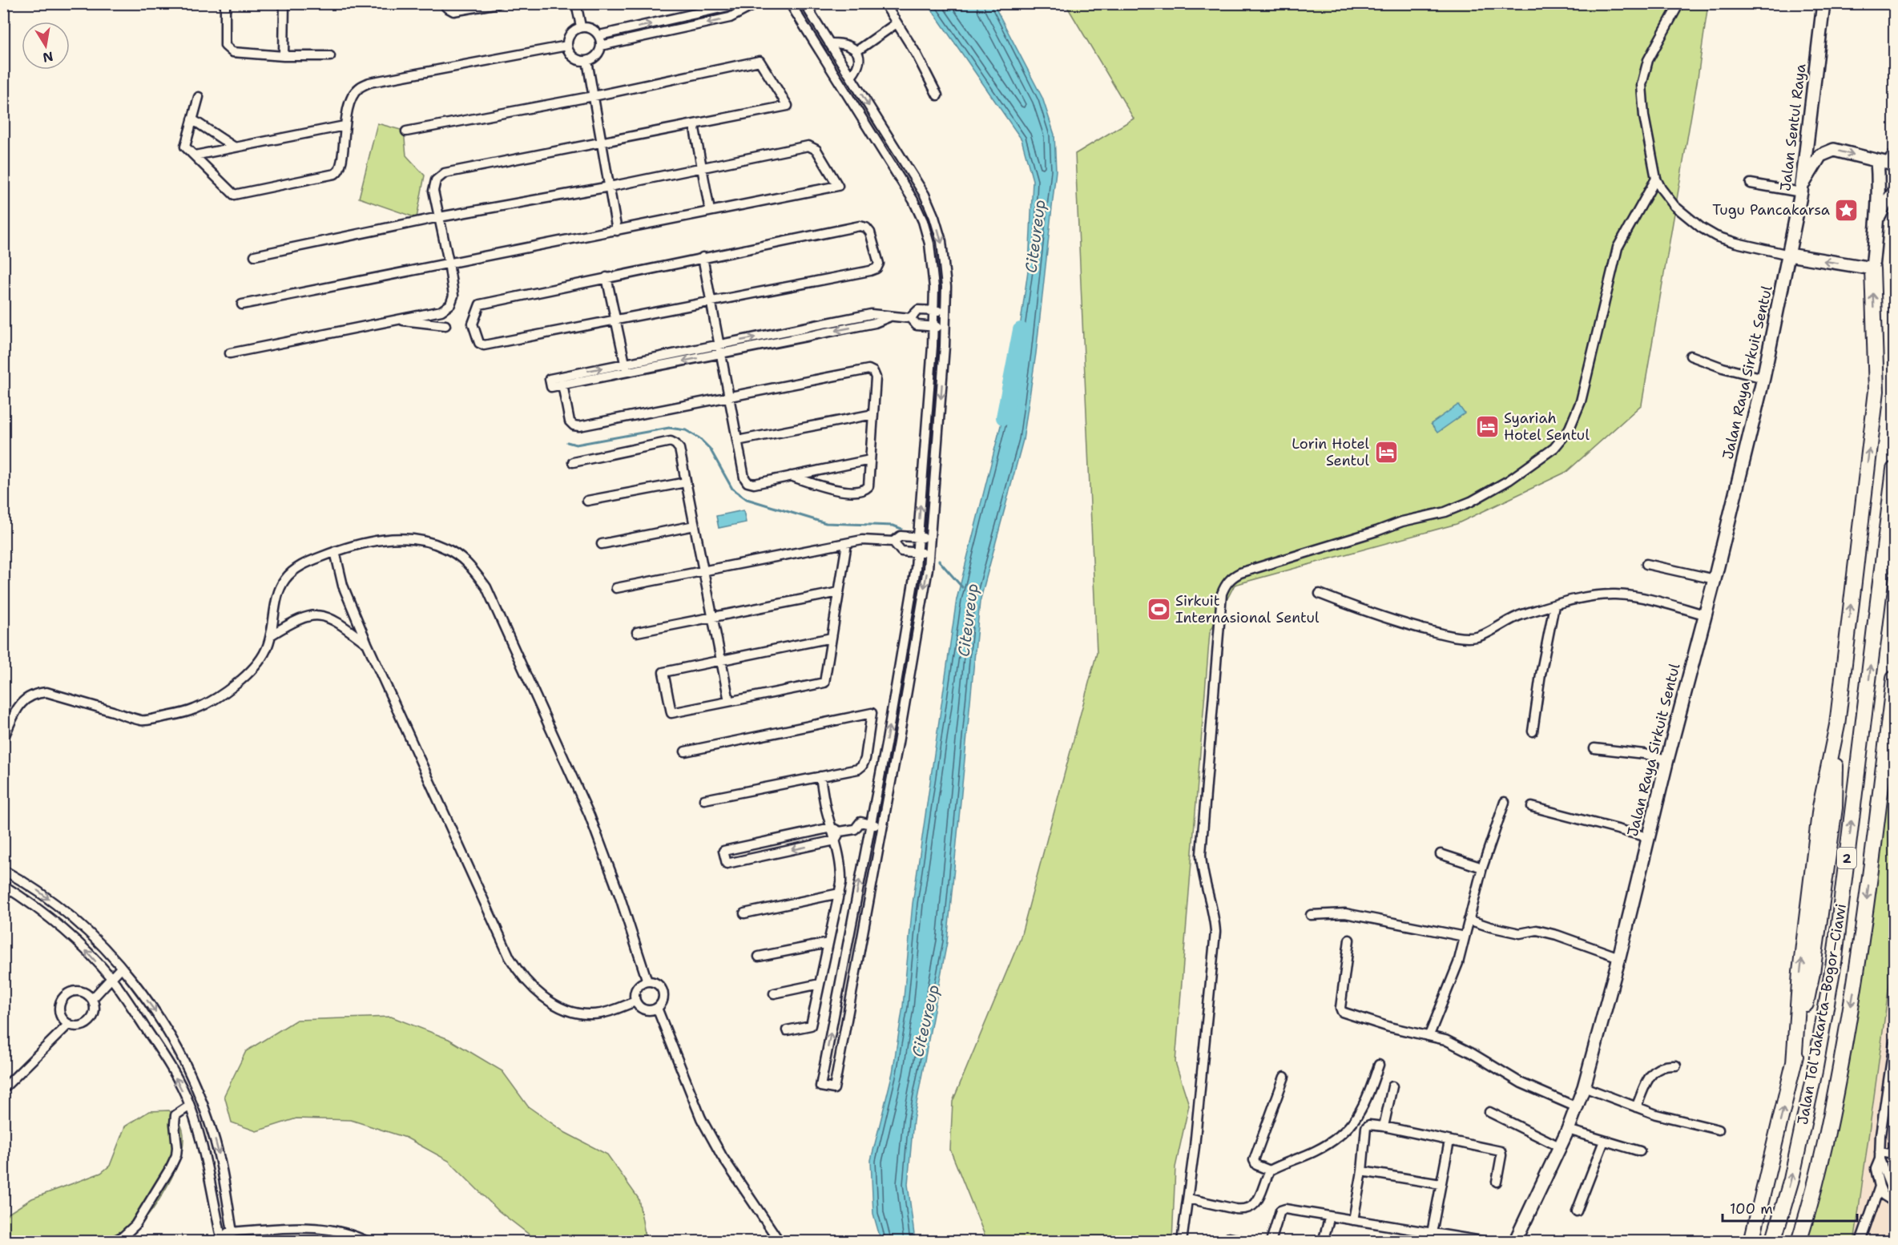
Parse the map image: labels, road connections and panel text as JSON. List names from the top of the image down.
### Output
{
  "streets": {
    "highway": ["2", "Jalan Tol Jakarta–Bogor–Ciawi"],
    "main road": ["Jalan Sentul Raya", "Jalan Raya Sirkuit Sentul"]
  },
  "crossings": [
    ["Jalan Sentul Raya", "Jalan Raya Sirkuit Sentul"]
  ],
  "water": ["Citeureup"],
  "places": {
    "place": ["Tugu Pancakarsa"],
    "hotel": ["Syariah Hotel Sentul", "Lorin Hotel Sentul"],
    "sports": ["Sirkuit Internasional Sentul"]
  },
  "scale_bar": "100 m",
  "north": "bottom"
}
